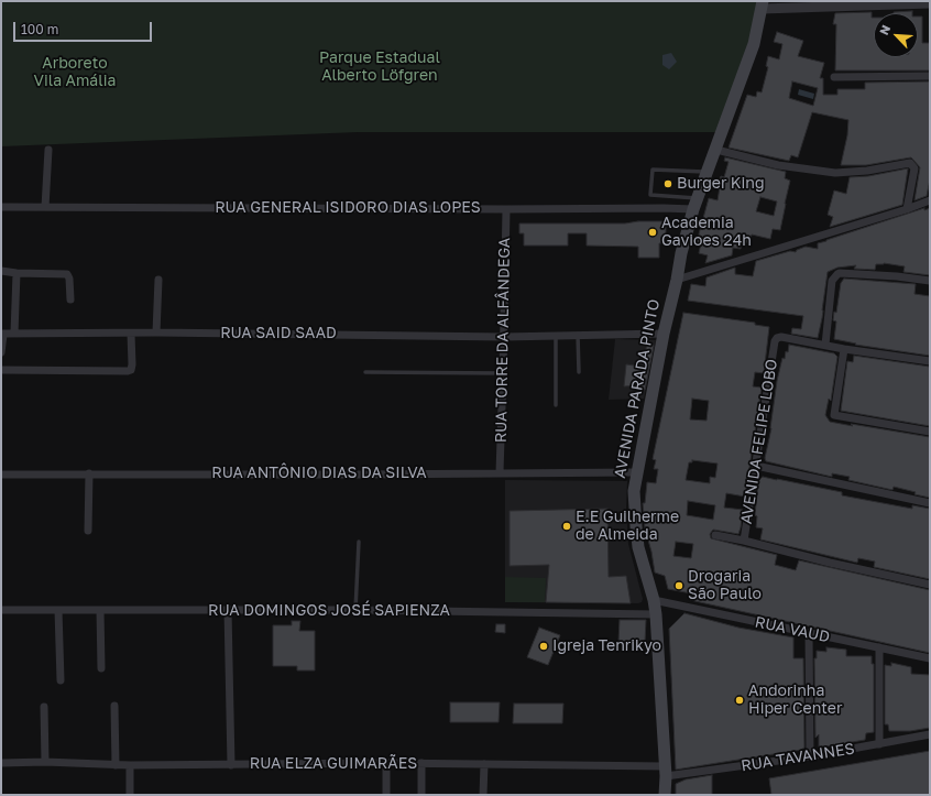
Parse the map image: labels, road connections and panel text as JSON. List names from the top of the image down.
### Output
{
  "streets": {
    "main road": ["AVENIDA PARADA PINTO"],
    "street": [
      "RUA GENERAL ISIDORO DIAS LOPES",
      "RUA SAID SAAD",
      "RUA TORRE DA ALFÂNDEGA",
      "AVENIDA FELIPE LOBO",
      "RUA ANTÔNIO DIAS DA SILVA",
      "RUA DOMINGOS JOSÉ SAPIENZA",
      "RUA VAUD",
      "RUA TAVANNES",
      "RUA ELZA GUIMARÃES"
    ]
  },
  "crossings": [
    ["RUA GENERAL ISIDORO DIAS LOPES", "RUA TORRE DA ALFÂNDEGA"],
    ["RUA GENERAL ISIDORO DIAS LOPES", "AVENIDA PARADA PINTO"],
    ["RUA SAID SAAD", "RUA TORRE DA ALFÂNDEGA"],
    ["RUA SAID SAAD", "AVENIDA PARADA PINTO"],
    ["RUA TORRE DA ALFÂNDEGA", "RUA ANTÔNIO DIAS DA SILVA"],
    ["AVENIDA PARADA PINTO", "RUA ANTÔNIO DIAS DA SILVA"],
    ["AVENIDA PARADA PINTO", "RUA DOMINGOS JOSÉ SAPIENZA"],
    ["AVENIDA PARADA PINTO", "RUA VAUD"],
    ["AVENIDA PARADA PINTO", "RUA TAVANNES"],
    ["AVENIDA PARADA PINTO", "RUA ELZA GUIMARÃES"],
    ["RUA TAVANNES", "RUA ELZA GUIMARÃES"]
  ],
  "parks": ["Parque Estadual Alberto Löfgren", "Arboreto Vila Amália"],
  "places": [
    "Burger King",
    "Academia Gavioes 24h",
    "E.E Guilherme de Almeida",
    "Drogaria São Paulo",
    "Igreja Tenrikyo",
    "Andorinha Hiper Center"
  ],
  "scale_bar": "100 m",
  "north": "top left"
}
